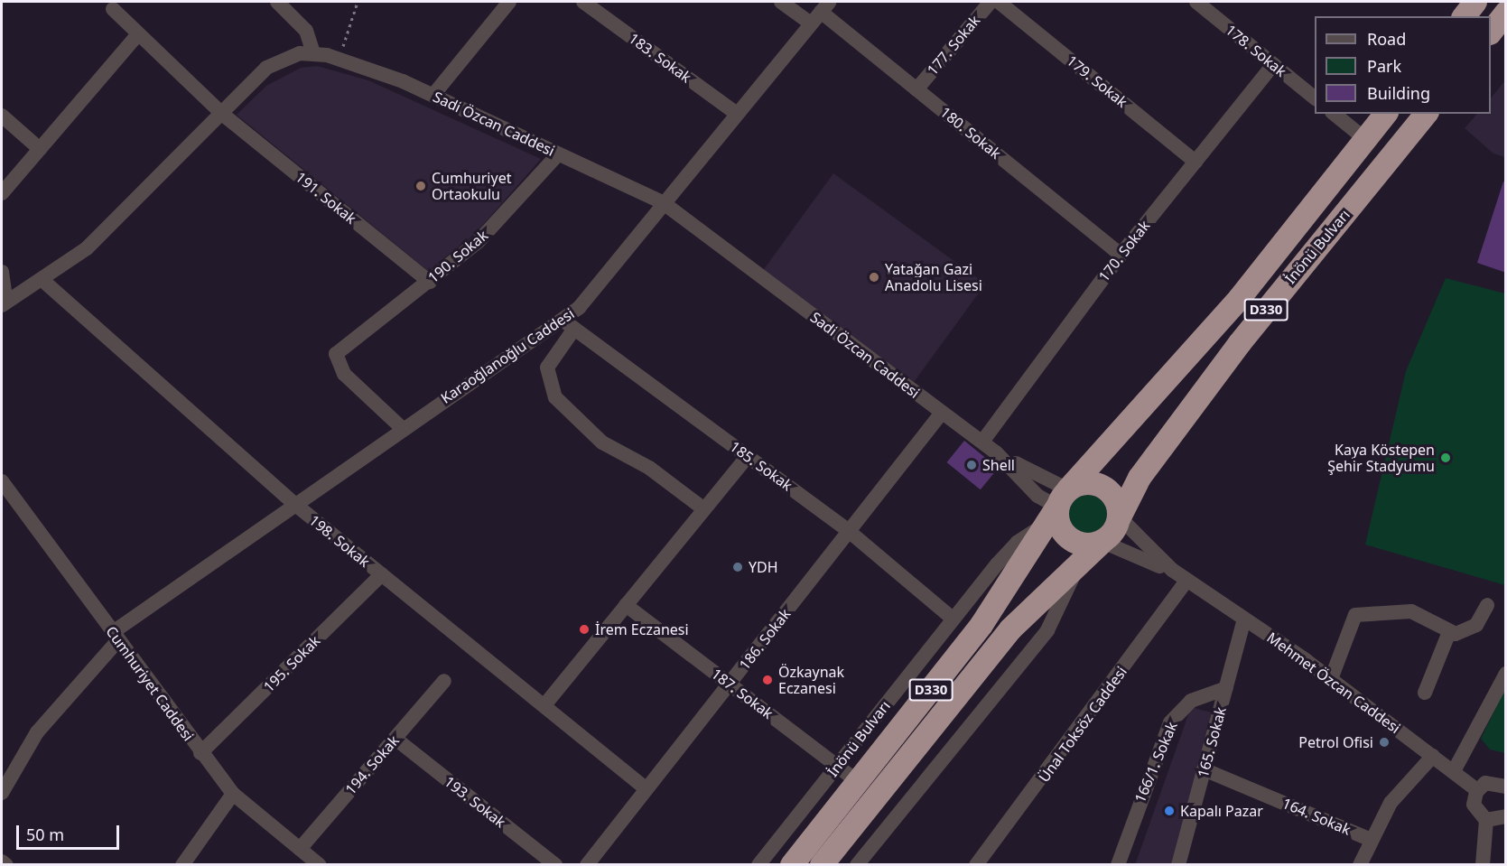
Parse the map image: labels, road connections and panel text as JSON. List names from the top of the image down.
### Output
{
  "streets": {
    "highway": ["İnönü Bulvarı", "D330"],
    "street": [
      "177. Sokak",
      "178. Sokak",
      "183. Sokak",
      "179. Sokak",
      "Sadi Özcan Caddesi",
      "180. Sokak",
      "191. Sokak",
      "170. Sokak",
      "190. Sokak",
      "Karaoğlanoğlu Caddesi",
      "185. Sokak",
      "198. Sokak",
      "186. Sokak",
      "195. Sokak",
      "Mehmet Özcan Caddesi",
      "Cumhuriyet Caddesi",
      "187. Sokak",
      "Ünal Toksöz Caddesi",
      "165. Sokak",
      "166/1. Sokak",
      "194. Sokak",
      "193. Sokak",
      "164. Sokak"
    ]
  },
  "crossings": [
    ["177. Sokak", "180. Sokak"],
    ["178. Sokak", "170. Sokak"],
    ["183. Sokak", "Karaoğlanoğlu Caddesi"],
    ["179. Sokak", "170. Sokak"],
    ["Sadi Özcan Caddesi", "191. Sokak"],
    ["Sadi Özcan Caddesi", "İnönü Bulvarı"],
    ["Sadi Özcan Caddesi", "170. Sokak"],
    ["Sadi Özcan Caddesi", "190. Sokak"],
    ["Sadi Özcan Caddesi", "D330"],
    ["Sadi Özcan Caddesi", "Karaoğlanoğlu Caddesi"],
    ["Sadi Özcan Caddesi", "198. Sokak"],
    ["Sadi Özcan Caddesi", "186. Sokak"],
    ["Sadi Özcan Caddesi", "Mehmet Özcan Caddesi"],
    ["180. Sokak", "170. Sokak"],
    ["180. Sokak", "Karaoğlanoğlu Caddesi"],
    ["191. Sokak", "190. Sokak"],
    ["İnönü Bulvarı", "D330"],
    ["İnönü Bulvarı", "185. Sokak"],
    ["İnönü Bulvarı", "Mehmet Özcan Caddesi"],
    ["İnönü Bulvarı", "187. Sokak"],
    ["190. Sokak", "Karaoğlanoğlu Caddesi"],
    ["D330", "Mehmet Özcan Caddesi"],
    ["Karaoğlanoğlu Caddesi", "185. Sokak"],
    ["Karaoğlanoğlu Caddesi", "198. Sokak"],
    ["Karaoğlanoğlu Caddesi", "Cumhuriyet Caddesi"],
    ["185. Sokak", "186. Sokak"],
    ["198. Sokak", "186. Sokak"],
    ["198. Sokak", "195. Sokak"],
    ["186. Sokak", "187. Sokak"],
    ["195. Sokak", "Cumhuriyet Caddesi"],
    ["Mehmet Özcan Caddesi", "Ünal Toksöz Caddesi"],
    ["Mehmet Özcan Caddesi", "165. Sokak"],
    ["Cumhuriyet Caddesi", "194. Sokak"],
    ["165. Sokak", "166/1. Sokak"],
    ["165. Sokak", "164. Sokak"],
    ["194. Sokak", "193. Sokak"]
  ],
  "places": [
    "Cumhuriyet Ortaokulu",
    "Yatağan Gazi Anadolu Lisesi",
    "Kaya Köstepen Şehir Stadyumu",
    "Shell",
    "YDH",
    "İrem Eczanesi",
    "Özkaynak Eczanesi",
    "Petrol Ofisi",
    "Kapalı Pazar"
  ],
  "legend": ["Road", "Park", "Building"],
  "scale_bar": "50 m"
}
